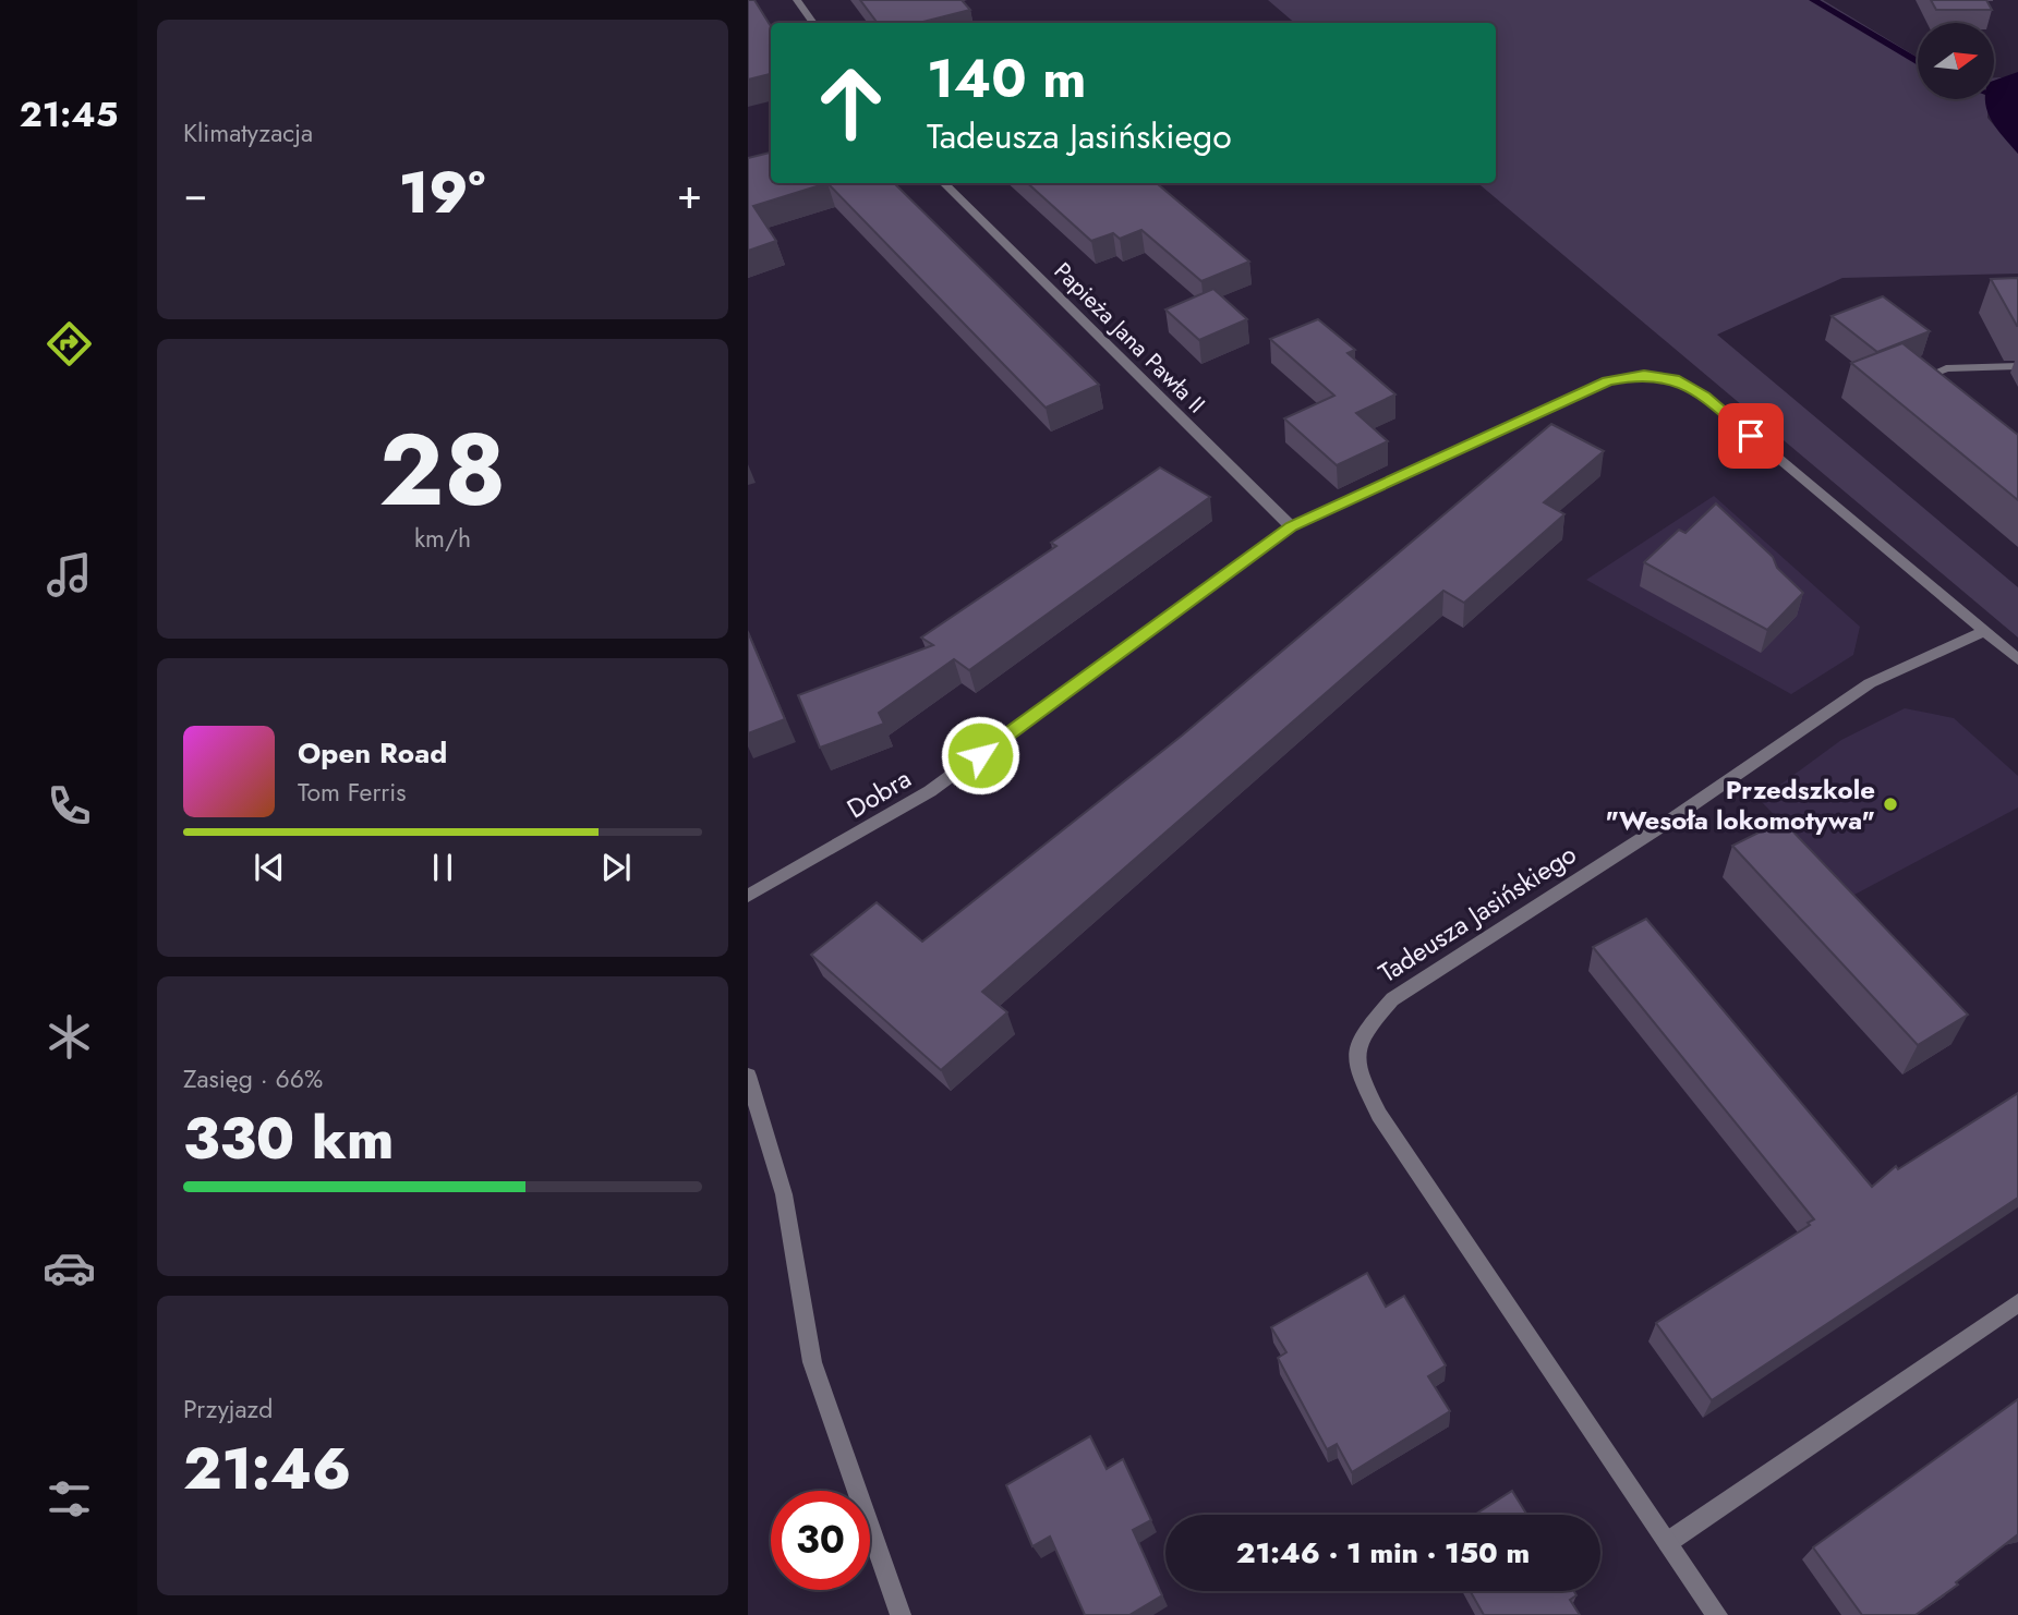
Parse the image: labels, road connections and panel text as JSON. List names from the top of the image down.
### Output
{
  "streets": {
    "street": ["Papieża Jana Pawła II", "Dobra", "Tadeusza Jasińskiego"]
  },
  "crossings": [
    ["Papieża Jana Pawła II", "Dobra"],
    ["Dobra", "Tadeusza Jasińskiego"]
  ],
  "places": ["Przedszkole \"Wesoła lokomotywa\""],
  "north": "right",
  "page": {
    "tabs": "21:45",
    "tile": [
      "Klimatyzacja",
      ["28", "km/h"],
      ["Zasięg · 66%", "330 km"],
      ["Przyjazd", "21:46"]
    ],
    "turn": ["140 m", "Tadeusza Jasińskiego"],
    "heat": ["−", "19°", "+"],
    "song": ["Open Road", "Tom Ferris"],
    "limit": "30",
    "trip": "21:46 · 1 min · 150 m"
  }
}
